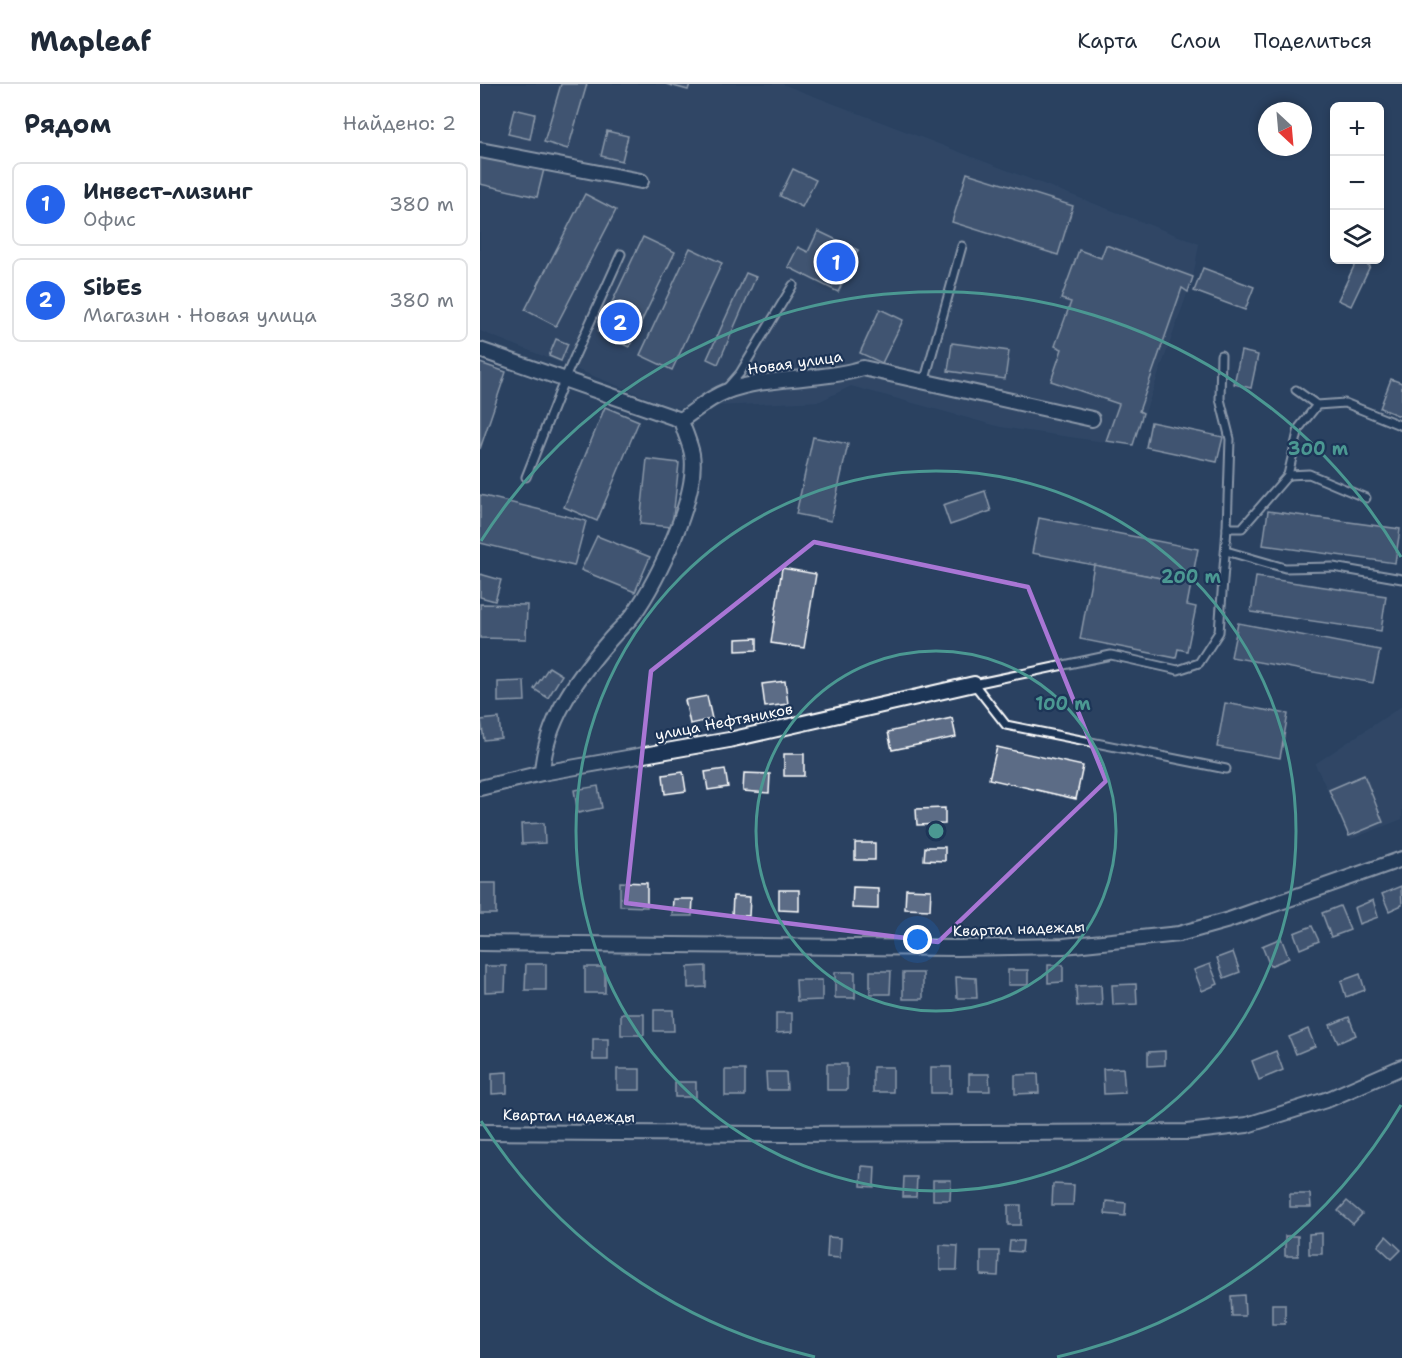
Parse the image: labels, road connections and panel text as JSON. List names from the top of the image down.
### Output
{
  "streets": {
    "street": ["Новая улица", "улица Нефтяников", "Квартал надежды"]
  },
  "north": "bottom right",
  "page": {
    "header": "Mapleaf",
    "nav": ["Карта", "Слои", "Поделиться"],
    "heading": ["Рядом", "Найдено: 2"],
    "map_buttons": ["+", "−"],
    "list": [
      {
        "mark": "1",
        "name": "Инвест-лизинг",
        "note": "Офис",
        "value": "380 m"
      },
      {
        "mark": "2",
        "name": "SibEs",
        "note": "Магазин · Новая улица",
        "value": "380 m"
      }
    ],
    "pins": ["1", "2"]
  },
  "rings": ["300 m", "200 m", "100 m"]
}
